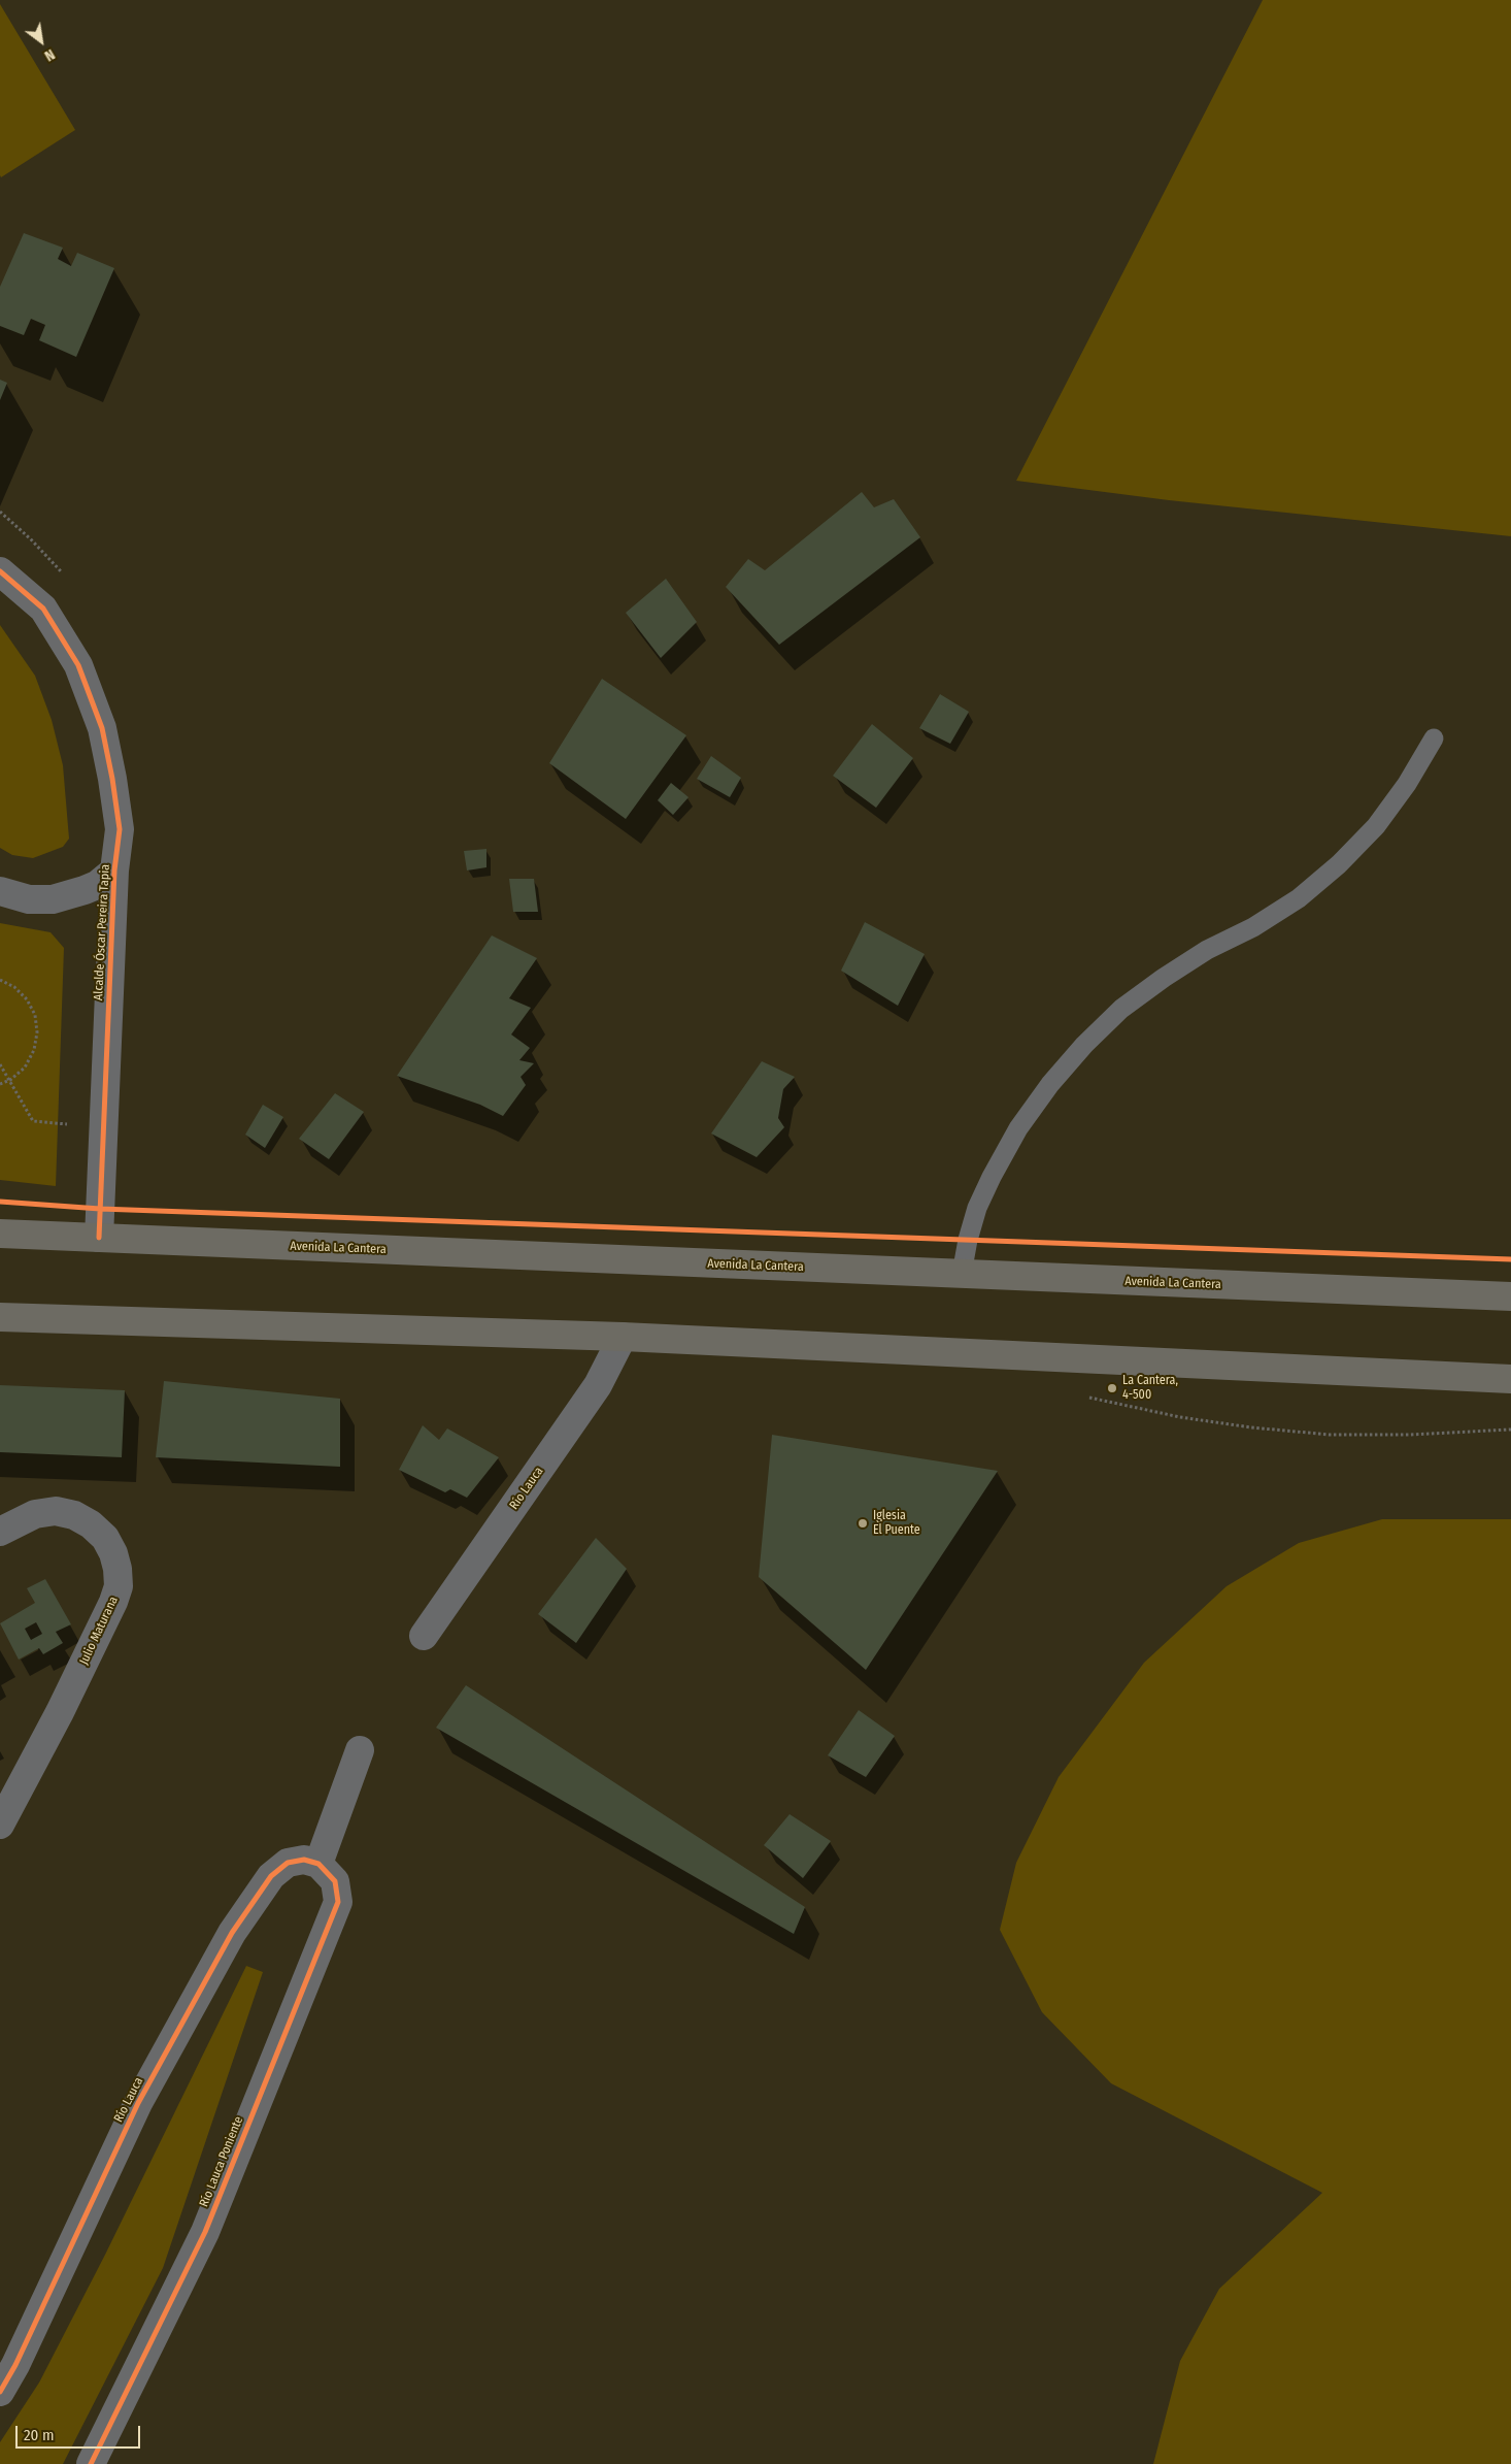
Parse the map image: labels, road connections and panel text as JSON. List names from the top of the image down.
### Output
{
  "streets": {
    "highway": ["Avenida La Cantera"],
    "street": [
      "Alcalde Óscar Pereira Tapia",
      "Río Lauca",
      "Julio Maturana",
      "Río Lauca Poniente"
    ]
  },
  "crossings": [
    ["Alcalde Óscar Pereira Tapia", "Avenida La Cantera"],
    ["Río Lauca", "Río Lauca Poniente"]
  ],
  "places": ["La Cantera, 4-500", "Iglesia El Puente"],
  "scale_bar": "20 m",
  "north": "bottom right"
}
